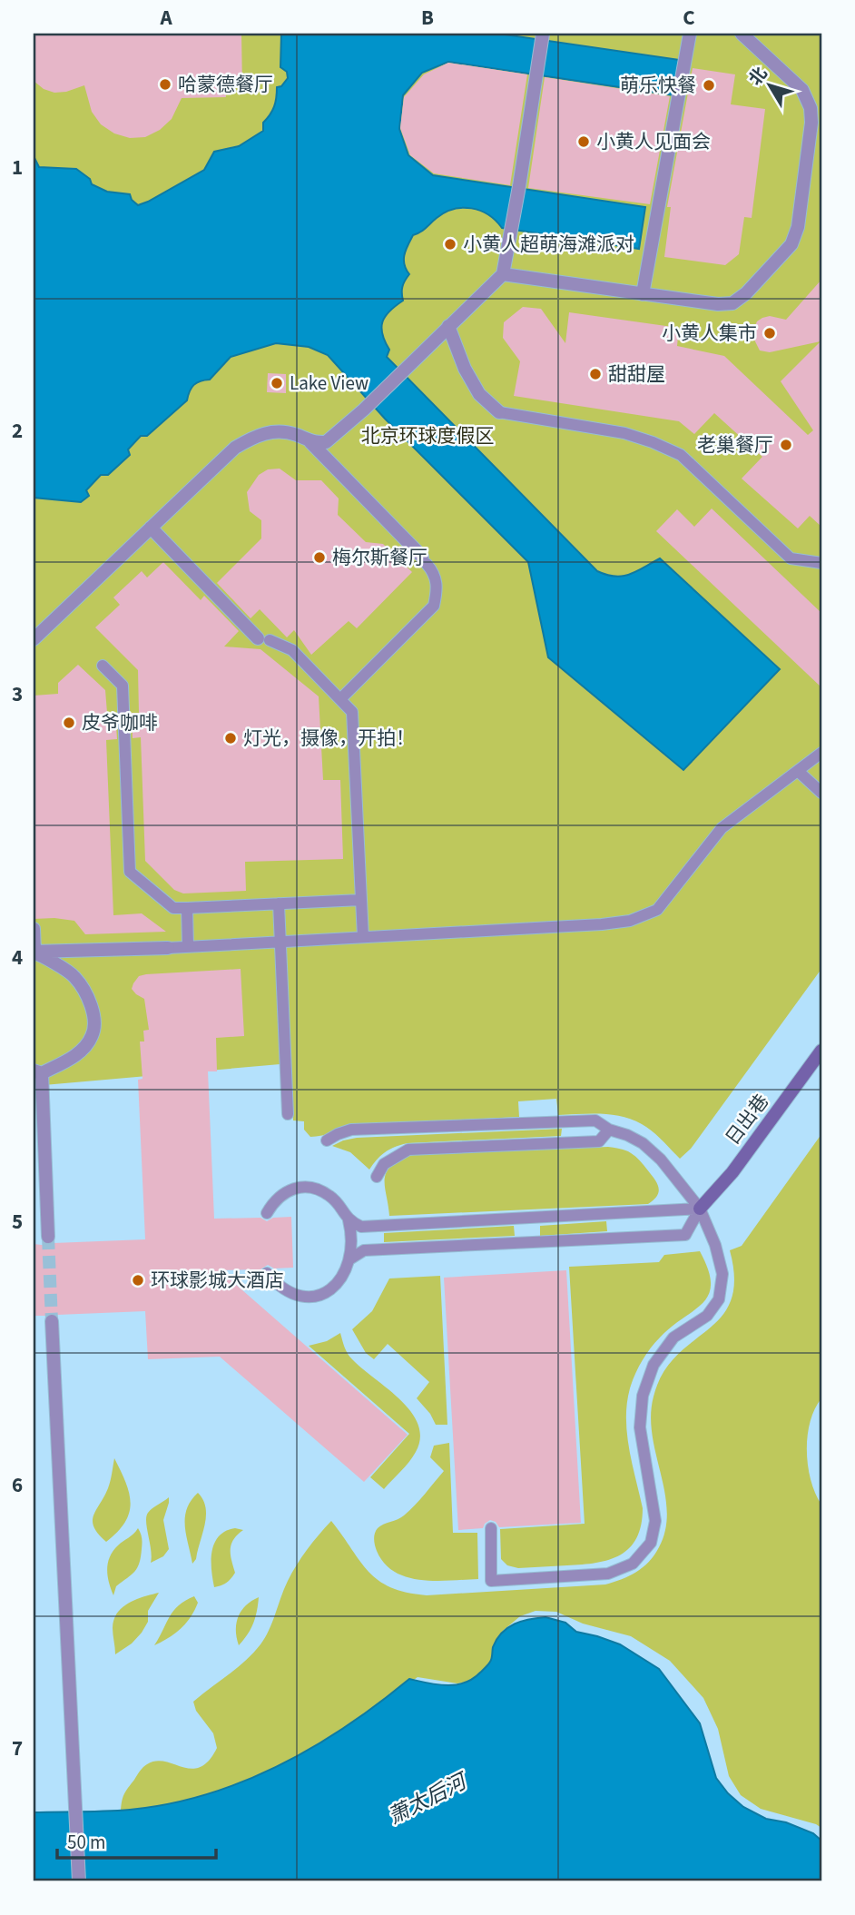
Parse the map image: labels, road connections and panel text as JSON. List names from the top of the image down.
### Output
{
  "streets": {
    "street": ["日出巷"]
  },
  "water": ["萧太后河"],
  "parks": ["北京环球度假区"],
  "places": [
    "哈蒙德餐厅",
    "萌乐快餐",
    "小黄人见面会",
    "小黄人超萌海滩派对",
    "小黄人集市",
    "甜甜屋",
    "Lake View",
    "老巢餐厅",
    "梅尔斯餐厅",
    "皮爷咖啡",
    "灯光，摄像，开拍！",
    "环球影城大酒店"
  ],
  "scale_bar": "50 m",
  "north": "top left",
  "grid": {
    "columns": ["A", "B", "C"],
    "rows": [
      "1",
      "2",
      "3",
      "4",
      "5",
      "6",
      "7"
    ]
  }
}
